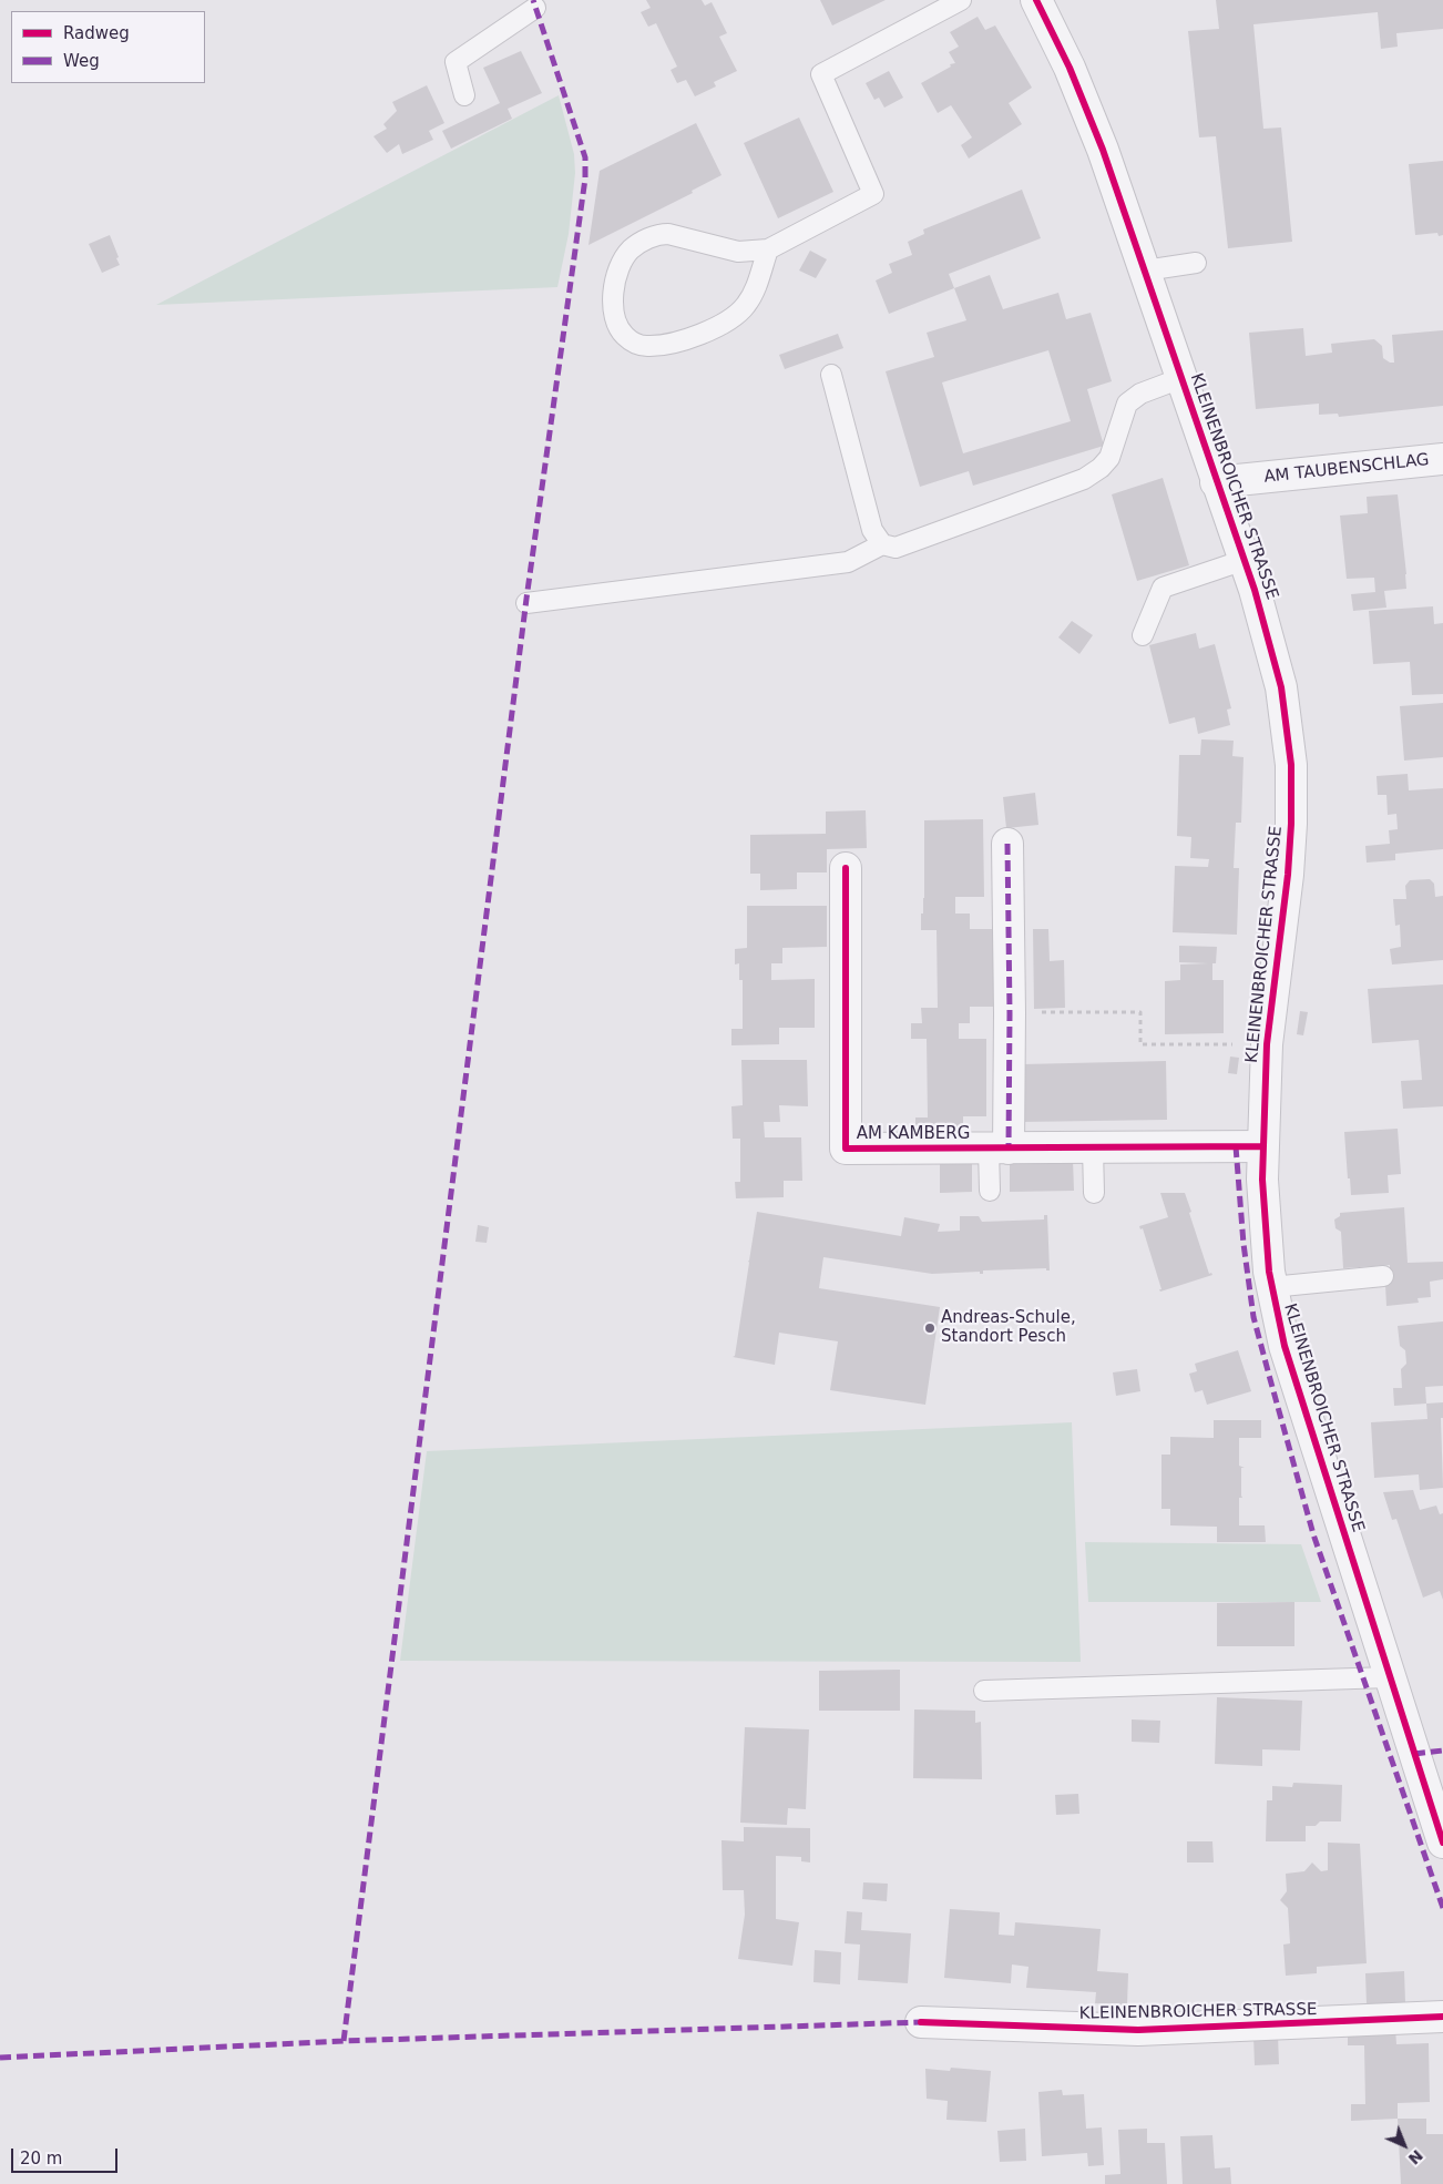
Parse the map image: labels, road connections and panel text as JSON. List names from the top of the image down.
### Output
{
  "streets": {
    "street": ["AM TAUBENSCHLAG", "KLEINENBROICHER STRASSE", "AM KAMBERG"]
  },
  "crossings": [
    ["AM TAUBENSCHLAG", "KLEINENBROICHER STRASSE"],
    ["KLEINENBROICHER STRASSE", "AM KAMBERG"]
  ],
  "places": ["Andreas-Schule, Standort Pesch"],
  "legend": ["Radweg", "Weg"],
  "scale_bar": "20 m",
  "north": "bottom right"
}
